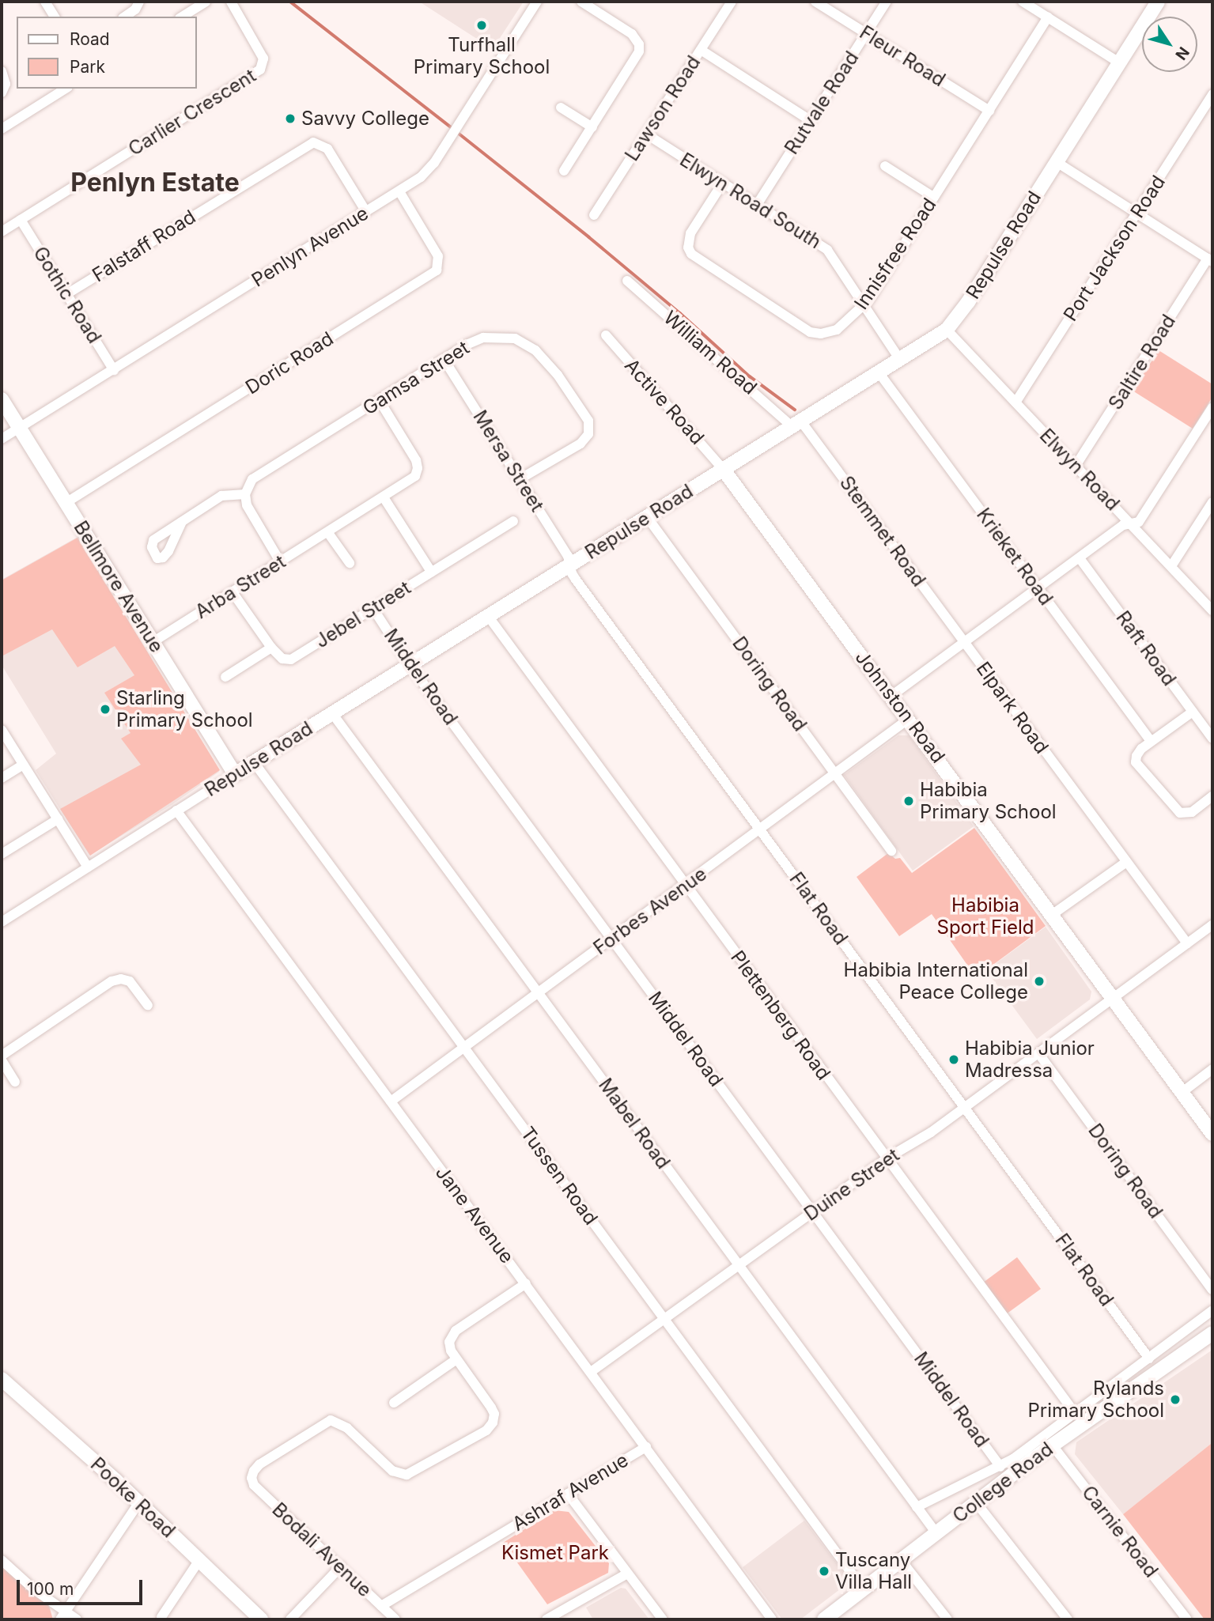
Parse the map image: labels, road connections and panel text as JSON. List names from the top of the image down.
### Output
{
  "streets": {
    "street": [
      "Fleur Road",
      "Rutvale Road",
      "Lawson Road",
      "Carlier Crescent",
      "Elwyn Road South",
      "Repulse Road",
      "Falstaff Road",
      "Penlyn Avenue",
      "Port Jackson Road",
      "Innisfree Road",
      "Gothic Road",
      "William Road",
      "Saltire Road",
      "Doric Road",
      "Gamsa Street",
      "Active Road",
      "Mersa Street",
      "Elwyn Road",
      "Stemmet Road",
      "Krieket Road",
      "Bellmore Avenue",
      "Arba Street",
      "Jebel Street",
      "Raft Road",
      "Middel Road",
      "Doring Road",
      "Johnston Road",
      "Elpark Road",
      "Flat Road",
      "Forbes Avenue",
      "Plettenberg Road",
      "Mabel Road",
      "Tussen Road",
      "Duine Street",
      "Jane Avenue",
      "College Road",
      "Ashraf Avenue",
      "Pooke Road",
      "Carnie Road",
      "Bodali Avenue"
    ]
  },
  "crossings": [
    ["Fleur Road", "Rutvale Road"],
    ["Fleur Road", "Innisfree Road"],
    ["Rutvale Road", "Elwyn Road South"],
    ["Lawson Road", "Elwyn Road South"],
    ["Carlier Crescent", "Gothic Road"],
    ["Elwyn Road South", "Repulse Road"],
    ["Elwyn Road South", "Innisfree Road"],
    ["Repulse Road", "William Road"],
    ["Repulse Road", "Active Road"],
    ["Repulse Road", "Mersa Street"],
    ["Repulse Road", "Elwyn Road"],
    ["Repulse Road", "Stemmet Road"],
    ["Repulse Road", "Krieket Road"],
    ["Repulse Road", "Bellmore Avenue"],
    ["Repulse Road", "Middel Road"],
    ["Repulse Road", "Doring Road"],
    ["Repulse Road", "Johnston Road"],
    ["Repulse Road", "Flat Road"],
    ["Repulse Road", "Plettenberg Road"],
    ["Repulse Road", "Mabel Road"],
    ["Repulse Road", "Tussen Road"],
    ["Repulse Road", "Jane Avenue"],
    ["Falstaff Road", "Penlyn Avenue"],
    ["Falstaff Road", "Gothic Road"],
    ["Penlyn Avenue", "Gothic Road"],
    ["Penlyn Avenue", "Doric Road"],
    ["Penlyn Avenue", "Bellmore Avenue"],
    ["Port Jackson Road", "Elwyn Road"],
    ["William Road", "Stemmet Road"],
    ["Saltire Road", "Elwyn Road"],
    ["Doric Road", "Bellmore Avenue"],
    ["Gamsa Street", "Mersa Street"],
    ["Gamsa Street", "Arba Street"],
    ["Active Road", "Johnston Road"],
    ["Mersa Street", "Flat Road"],
    ["Stemmet Road", "Elpark Road"],
    ["Bellmore Avenue", "Arba Street"],
    ["Jebel Street", "Middel Road"],
    ["Middel Road", "Forbes Avenue"],
    ["Middel Road", "Duine Street"],
    ["Doring Road", "Forbes Avenue"],
    ["Doring Road", "Duine Street"],
    ["Johnston Road", "Forbes Avenue"],
    ["Johnston Road", "Duine Street"],
    ["Elpark Road", "Duine Street"],
    ["Flat Road", "Forbes Avenue"],
    ["Flat Road", "Duine Street"],
    ["Forbes Avenue", "Plettenberg Road"],
    ["Forbes Avenue", "Mabel Road"],
    ["Forbes Avenue", "Tussen Road"],
    ["Forbes Avenue", "Jane Avenue"],
    ["Plettenberg Road", "Duine Street"],
    ["Mabel Road", "Duine Street"],
    ["Mabel Road", "College Road"],
    ["Tussen Road", "Duine Street"],
    ["Tussen Road", "College Road"],
    ["Duine Street", "Jane Avenue"],
    ["Jane Avenue", "Ashraf Avenue"],
    ["College Road", "Carnie Road"],
    ["Ashraf Avenue", "Bodali Avenue"]
  ],
  "districts": ["Penlyn Estate"],
  "parks": ["Habibia Sport Field", "Kismet Park"],
  "places": [
    "Turfhall Primary School",
    "Savvy College",
    "Starling Primary School",
    "Habibia Primary School",
    "Habibia International Peace College",
    "Habibia Junior Madressa",
    "Rylands Primary School",
    "Tuscany Villa Hall"
  ],
  "legend": ["Road", "Park"],
  "scale_bar": "100 m",
  "north": "bottom right"
}
